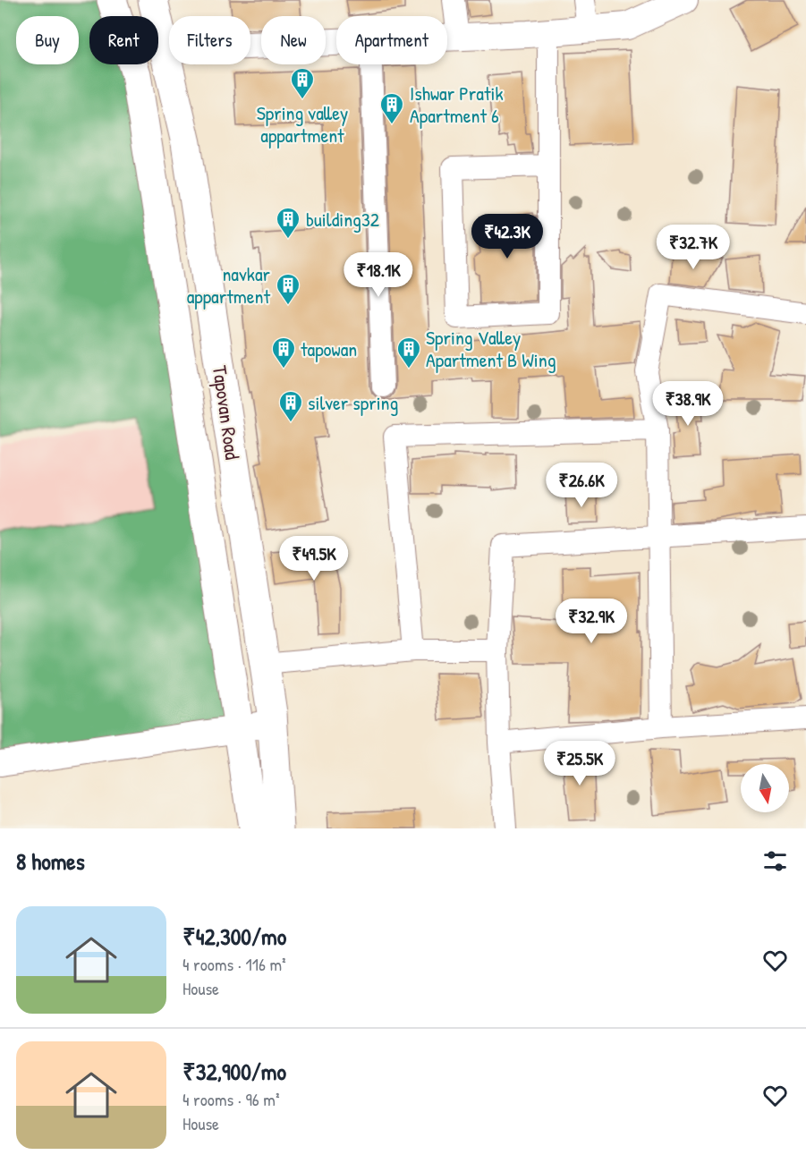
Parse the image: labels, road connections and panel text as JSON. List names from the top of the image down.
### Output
{
  "streets": {
    "main road": ["Tapovan Road"]
  },
  "places": {
    "building": [
      "Spring valley appartment",
      "Ishwar Pratik Apartment 6",
      "building32",
      "navkar appartment",
      "tapowan",
      "Spring Valley Apartment B Wing",
      "silver spring"
    ]
  },
  "north": "bottom",
  "page": {
    "chip": [
      "Buy",
      "Rent",
      "Filters",
      "New",
      "Apartment"
    ],
    "price": [
      "₹42.3K",
      "₹32.7K",
      "₹18.1K",
      "₹38.9K",
      "₹26.6K",
      "₹49.5K",
      "₹32.9K",
      "₹25.5K"
    ],
    "heading": "8 homes",
    "list": [
      {
        "name": "₹42,300/mo",
        "note": "4 rooms · 116 m² · House"
      },
      {
        "name": "₹32,900/mo",
        "note": "4 rooms · 96 m² · House"
      }
    ]
  }
}
